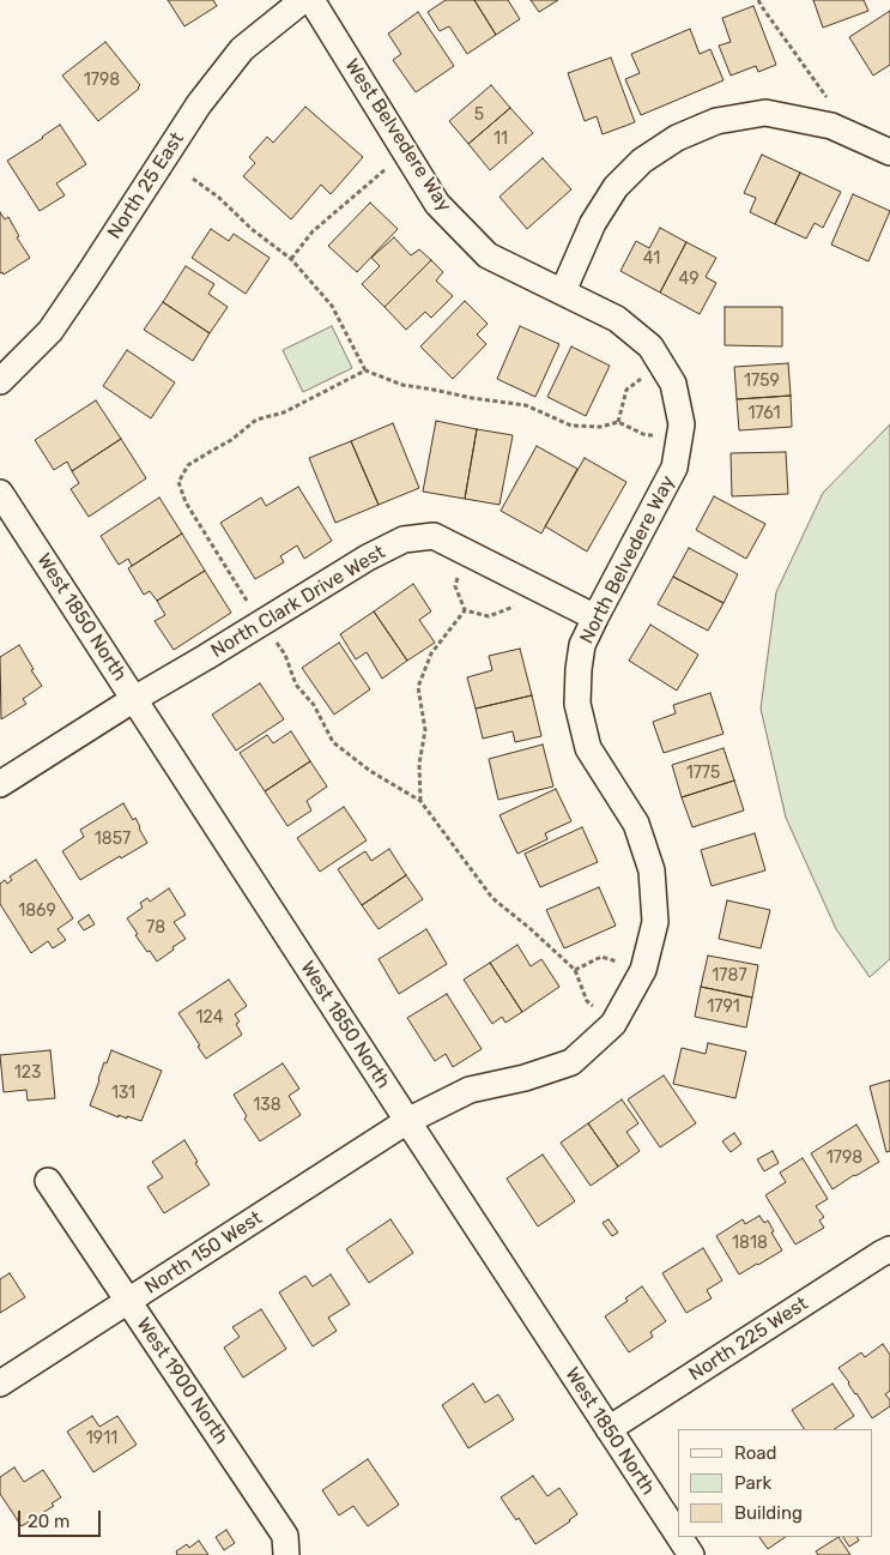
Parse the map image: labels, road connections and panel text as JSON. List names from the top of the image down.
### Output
{
  "streets": {
    "street": [
      "West Belvedere Way",
      "North 25 East",
      "North Belvedere Way",
      "North Clark Drive West",
      "West 1850 North",
      "North 150 West",
      "North 225 West",
      "West 1900 North"
    ]
  },
  "crossings": [
    ["West Belvedere Way", "North Belvedere Way"],
    ["North Belvedere Way", "North Clark Drive West"],
    ["North Belvedere Way", "West 1850 North"],
    ["North Belvedere Way", "North 150 West"],
    ["North Clark Drive West", "West 1850 North"],
    ["West 1850 North", "North 150 West"],
    ["West 1850 North", "North 225 West"],
    ["North 150 West", "West 1900 North"]
  ],
  "house_numbers": [
    "1798",
    "5",
    "11",
    "41",
    "49",
    "1759",
    "1761",
    "1775",
    "1857",
    "1869",
    "78",
    "1787",
    "1791",
    "124",
    "123",
    "131",
    "138",
    "1798",
    "1818",
    "1911"
  ],
  "legend": ["Road", "Park", "Building"],
  "scale_bar": "20 m"
}
